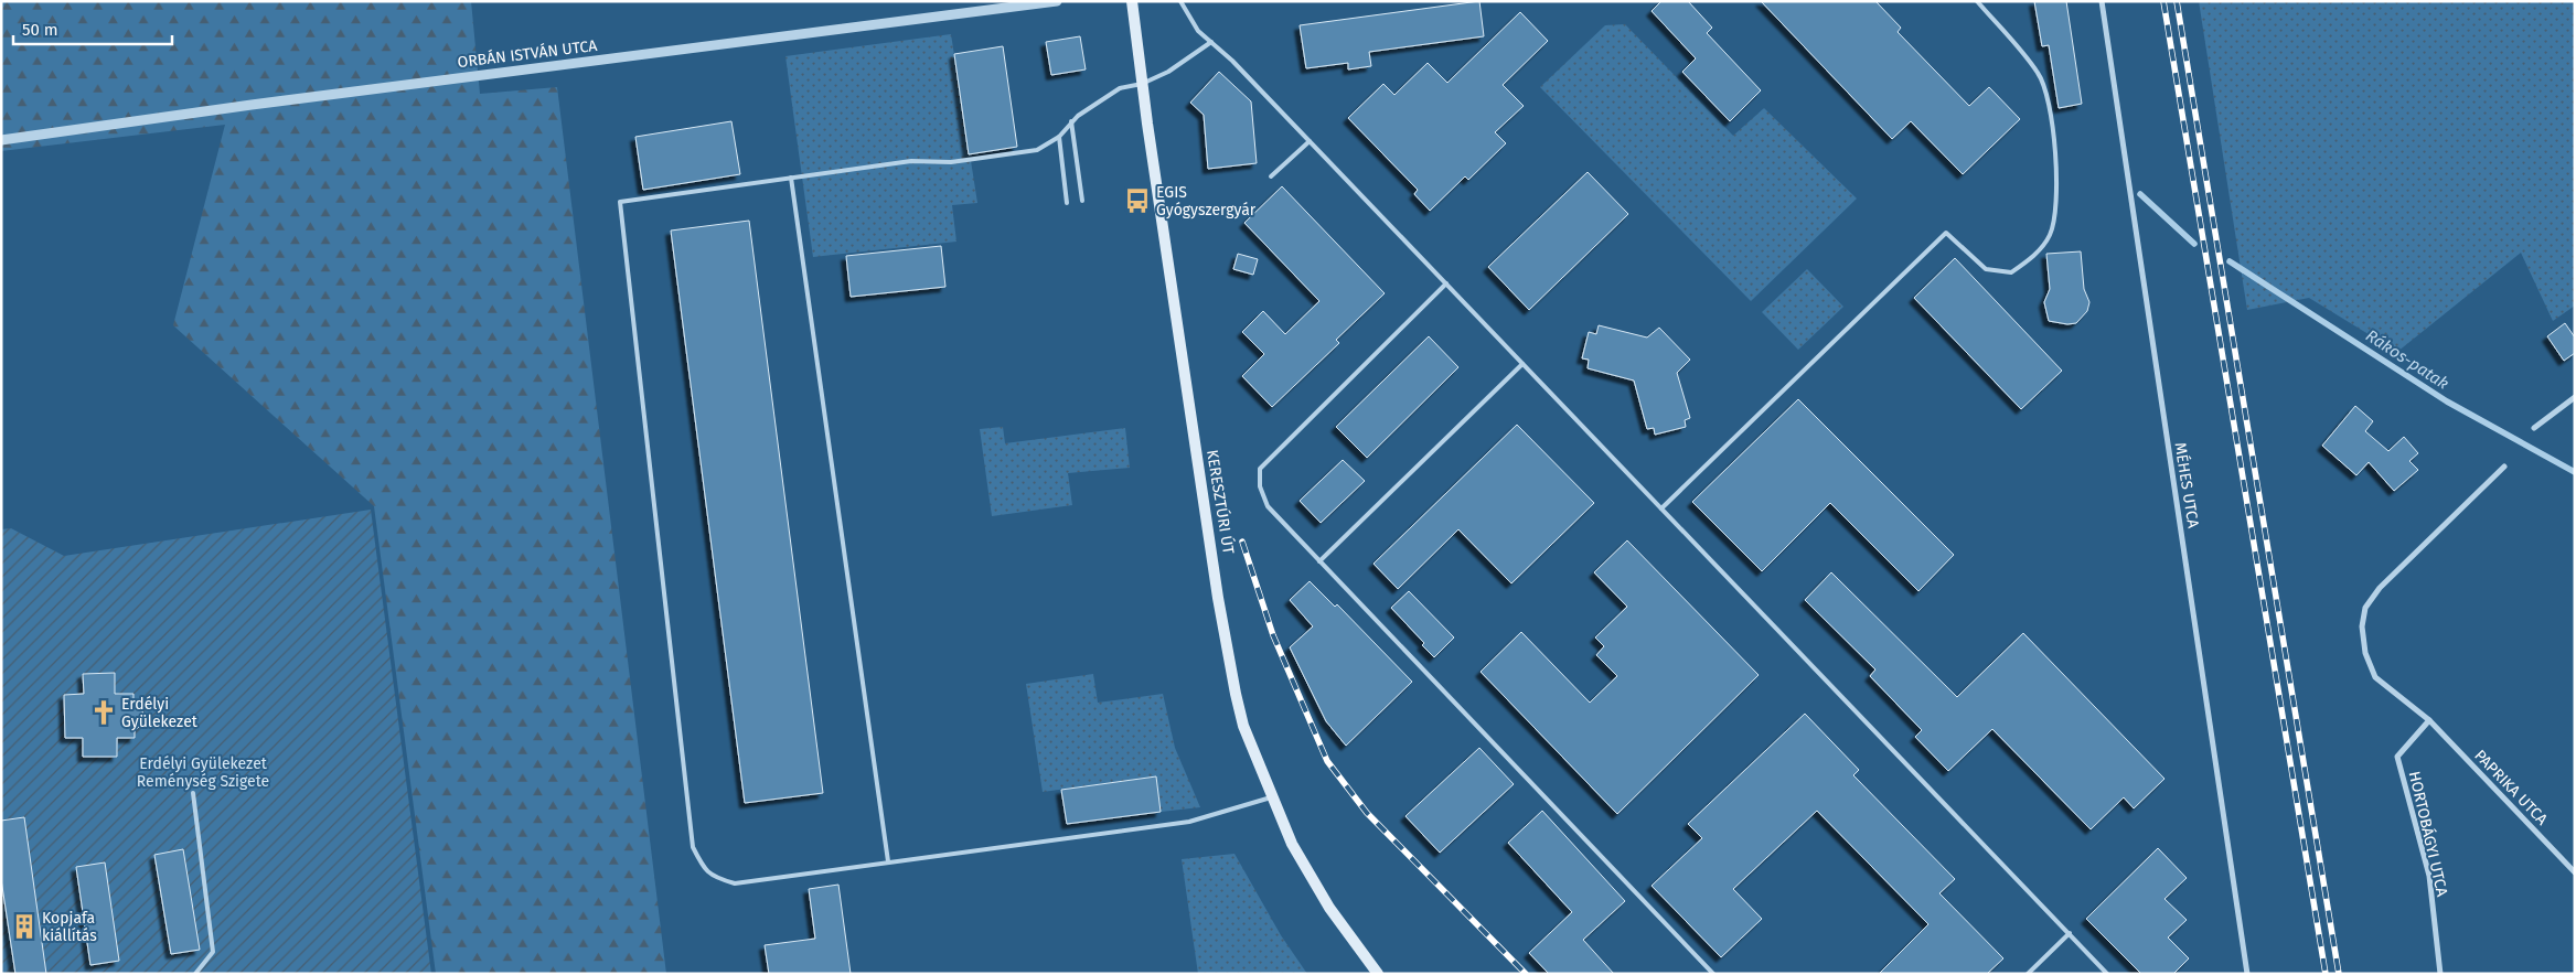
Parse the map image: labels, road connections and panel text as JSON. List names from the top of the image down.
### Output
{
  "streets": {
    "main road": ["KERESZTÚRI ÚT"],
    "street": [
      "ORBÁN ISTVÁN UTCA",
      "MÉHES UTCA",
      "PAPRIKA UTCA",
      "HORTOBÁGYI UTCA"
    ]
  },
  "crossings": [
    ["PAPRIKA UTCA", "HORTOBÁGYI UTCA"]
  ],
  "water": ["Rákos-patak"],
  "parks": ["Erdélyi Gyülekezet Reménység Szigete"],
  "places": {
    "bus stop": ["EGIS Gyógyszergyár"],
    "church": ["Erdélyi Gyülekezet"],
    "building": ["Kopjafa kiállítás"]
  },
  "scale_bar": "50 m"
}
